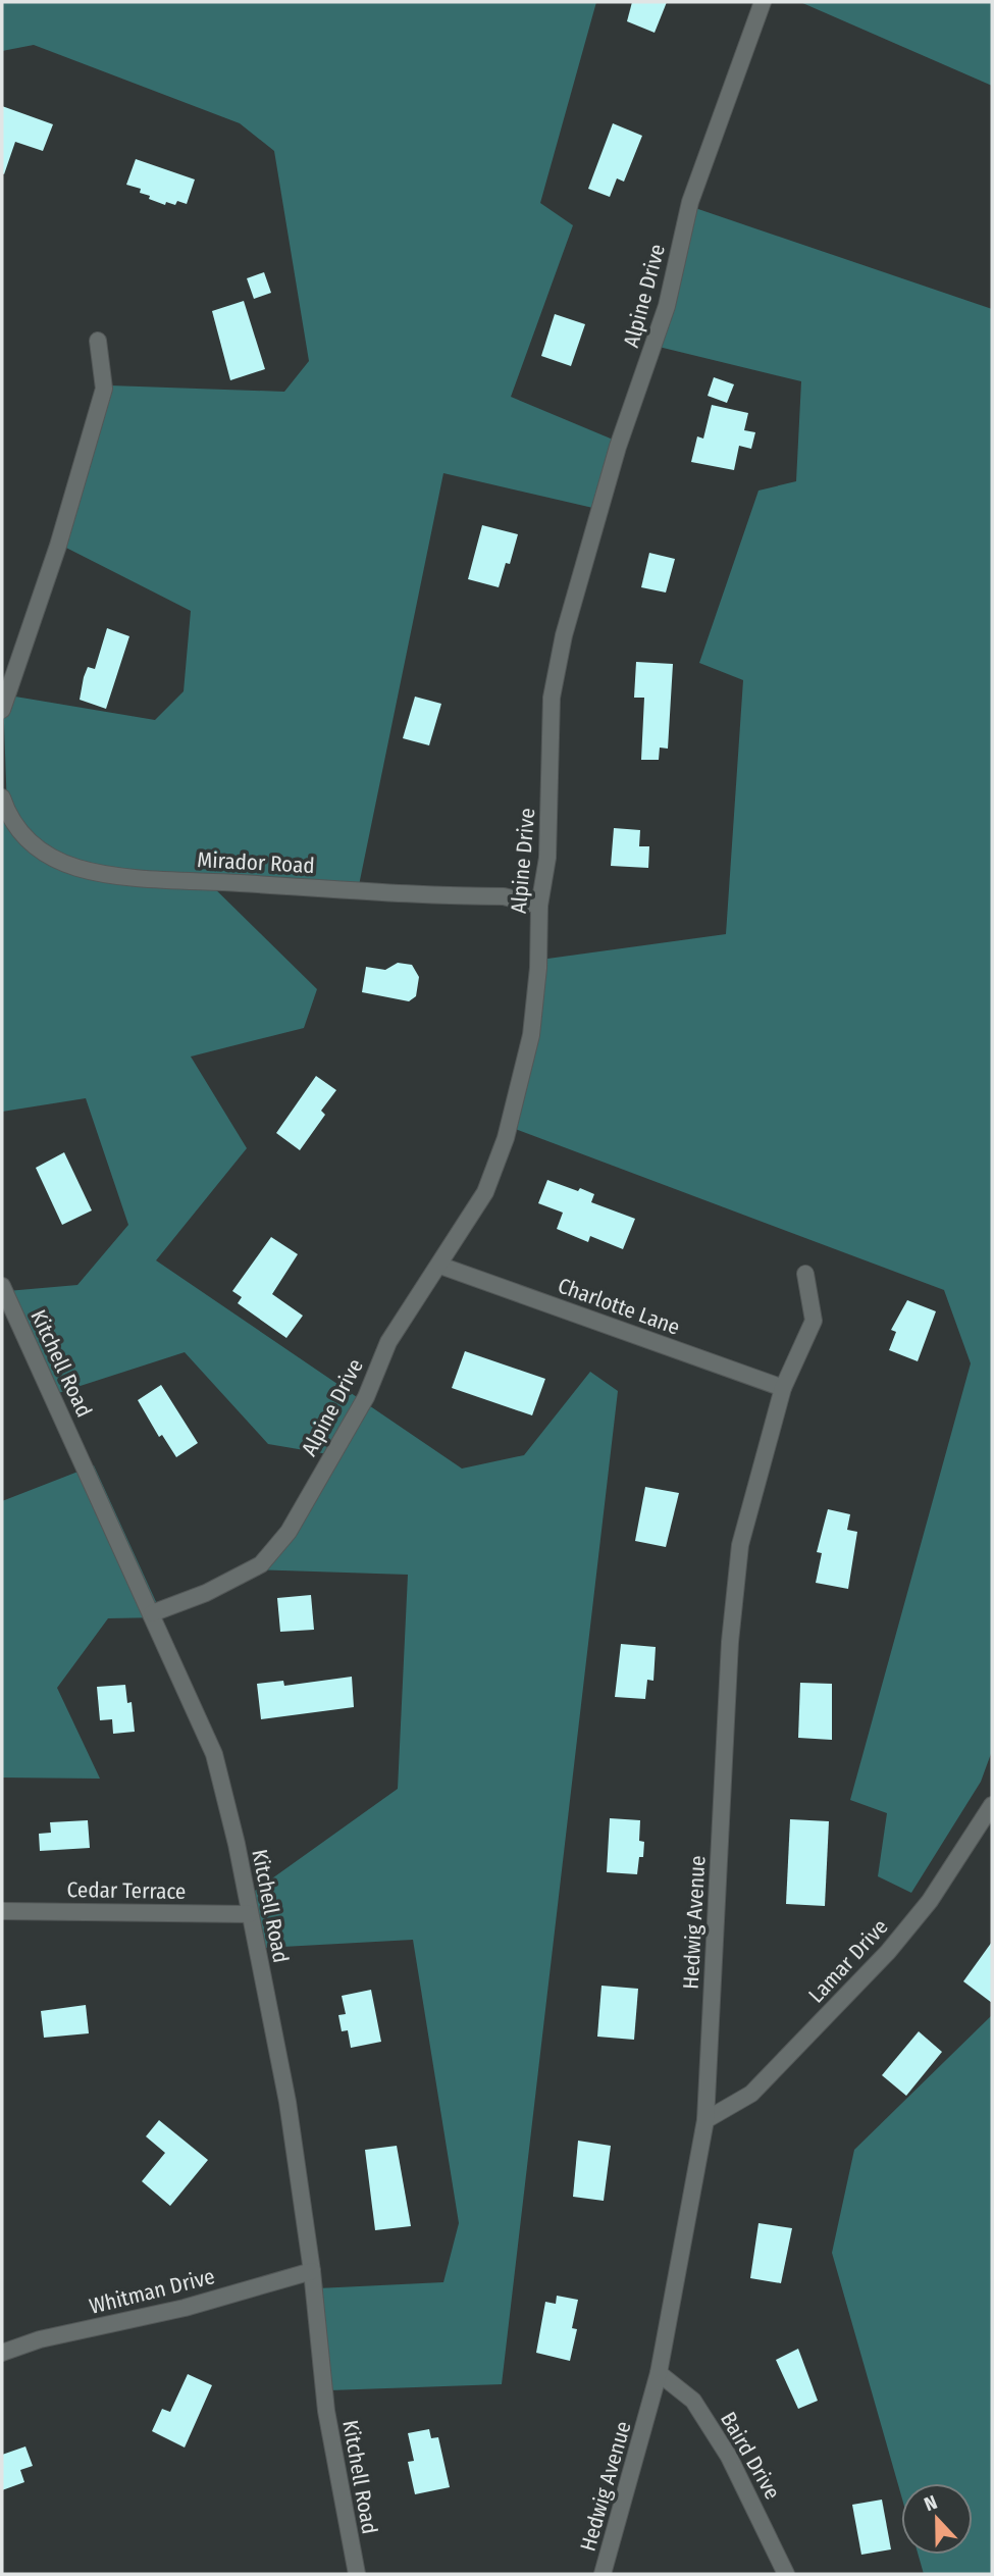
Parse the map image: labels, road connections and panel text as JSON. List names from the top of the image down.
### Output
{
  "streets": {
    "street": [
      "Alpine Drive",
      "Mirador Road",
      "Charlotte Lane",
      "Kitchell Road",
      "Cedar Terrace",
      "Hedwig Avenue",
      "Lamar Drive",
      "Whitman Drive",
      "Baird Drive"
    ]
  },
  "crossings": [
    ["Alpine Drive", "Mirador Road"],
    ["Alpine Drive", "Charlotte Lane"],
    ["Alpine Drive", "Kitchell Road"],
    ["Charlotte Lane", "Hedwig Avenue"],
    ["Kitchell Road", "Cedar Terrace"],
    ["Kitchell Road", "Whitman Drive"],
    ["Hedwig Avenue", "Lamar Drive"],
    ["Hedwig Avenue", "Baird Drive"]
  ],
  "north": "top"
}
